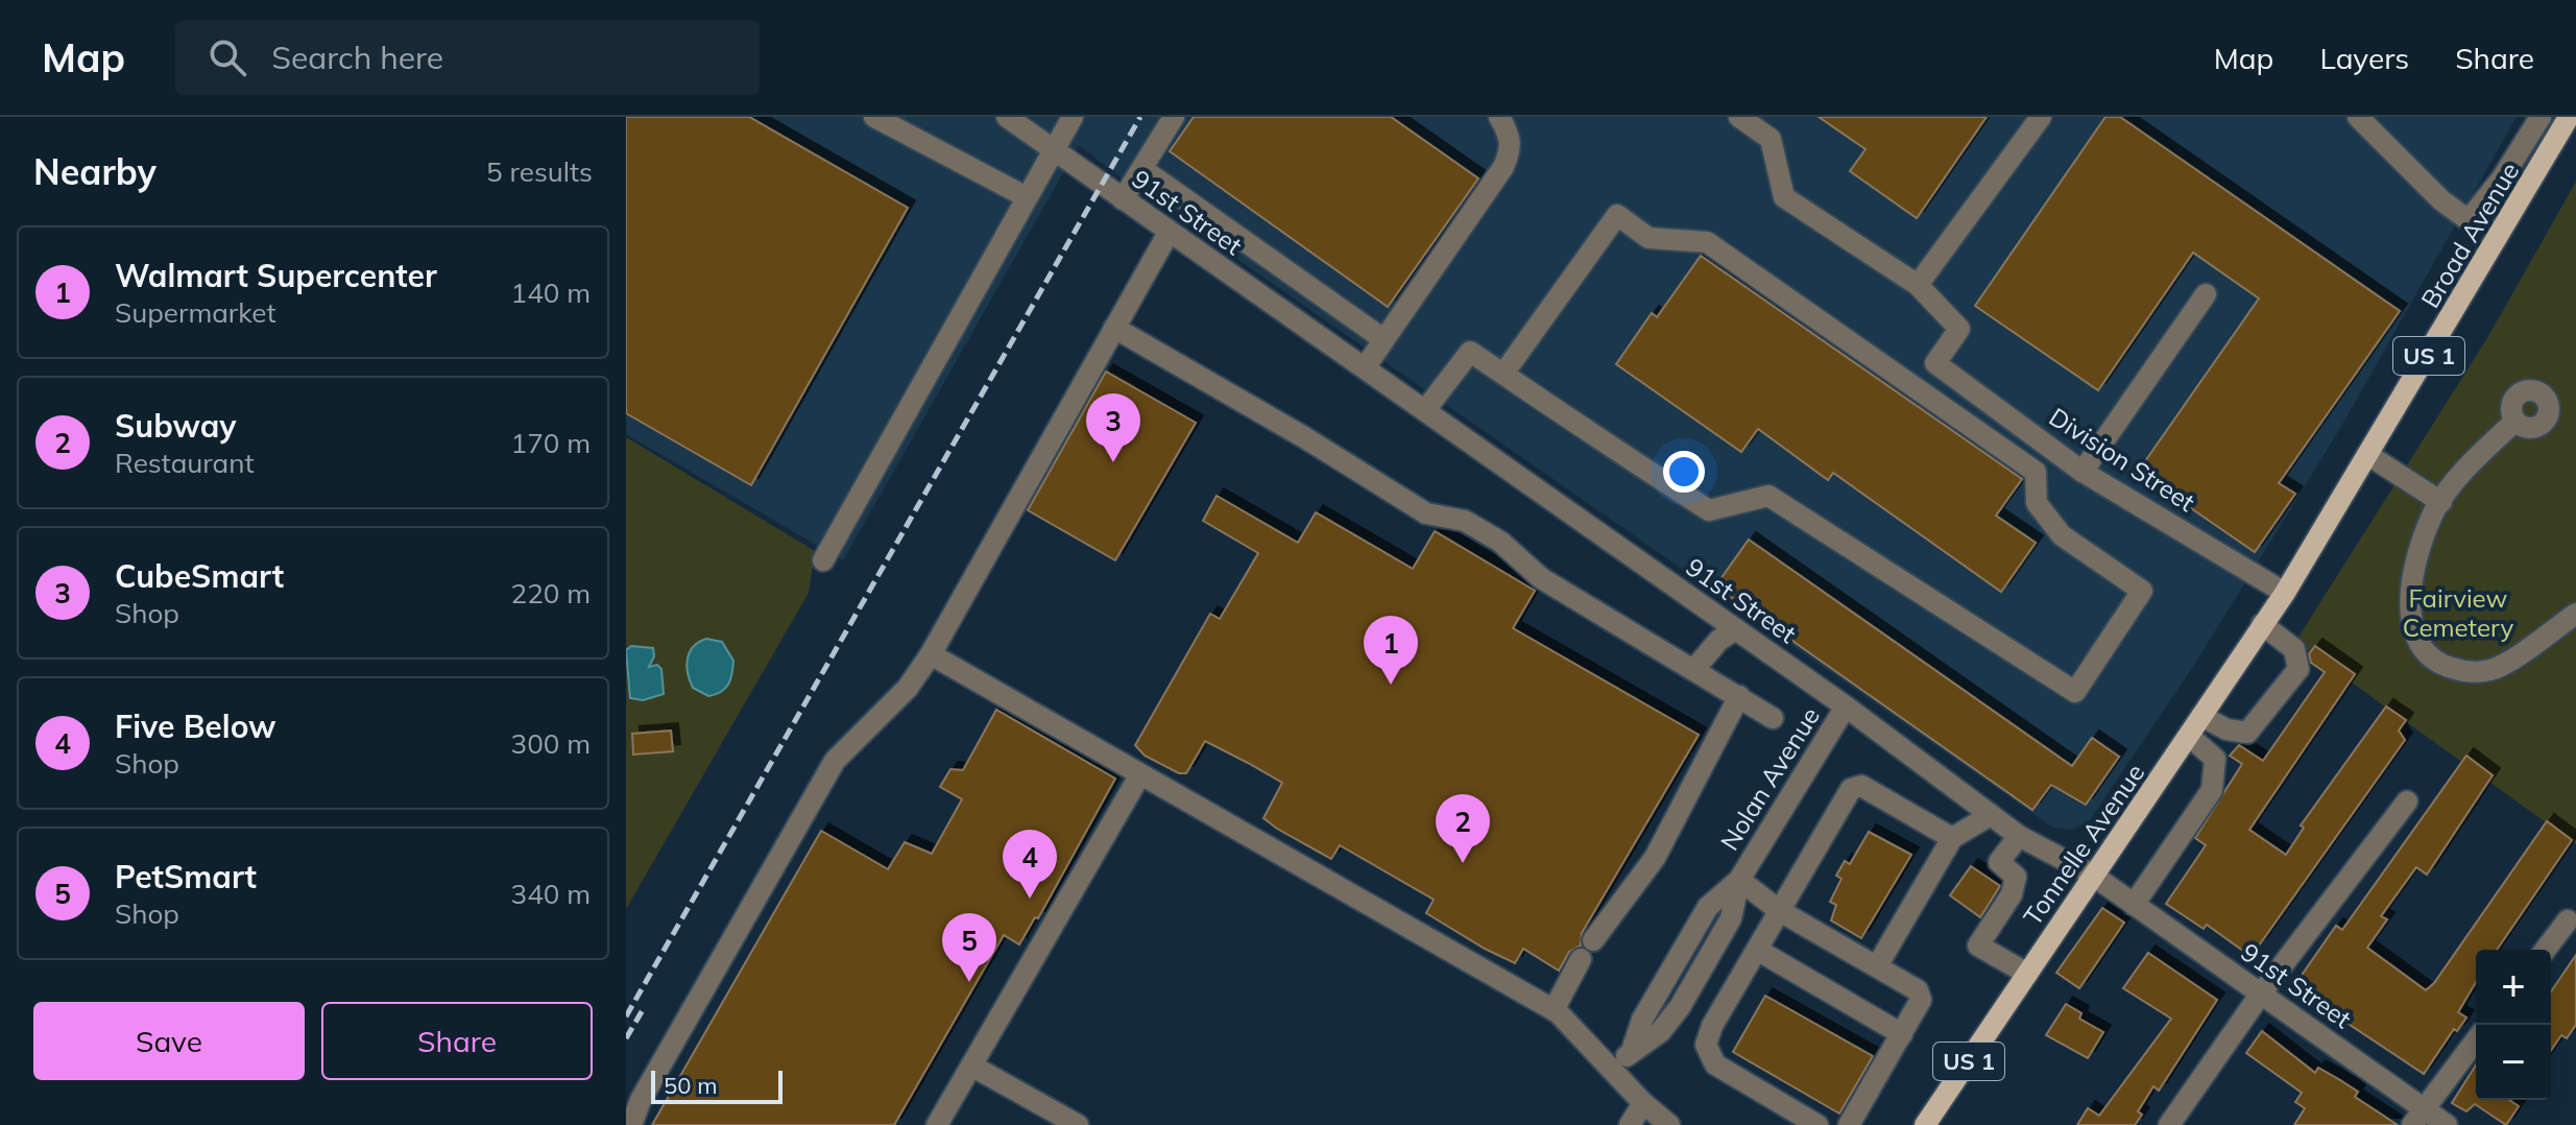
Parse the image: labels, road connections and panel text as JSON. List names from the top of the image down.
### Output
{
  "streets": {
    "main road": ["Broad Avenue", "US 1", "Tonnelle Avenue"],
    "street": ["91st Street", "Division Street", "Nolan Avenue"]
  },
  "crossings": [
    ["91st Street", "Nolan Avenue"],
    ["91st Street", "Tonnelle Avenue"],
    ["Broad Avenue", "Division Street"],
    ["Broad Avenue", "Tonnelle Avenue"],
    ["Division Street", "Tonnelle Avenue"]
  ],
  "parks": ["Fairview Cemetery"],
  "scale_bar": "50 m",
  "page": {
    "header": "Map",
    "search": "Search here",
    "nav": ["Map", "Layers", "Share"],
    "heading": ["Nearby", "5 results"],
    "list": [
      {
        "mark": "1",
        "name": "Walmart Supercenter",
        "note": "Supermarket",
        "value": "140 m"
      },
      {
        "mark": "2",
        "name": "Subway",
        "note": "Restaurant",
        "value": "170 m"
      },
      {
        "mark": "3",
        "name": "CubeSmart",
        "note": "Shop",
        "value": "220 m"
      },
      {
        "mark": "4",
        "name": "Five Below",
        "note": "Shop",
        "value": "300 m"
      },
      {
        "mark": "5",
        "name": "PetSmart",
        "note": "Shop",
        "value": "340 m"
      }
    ],
    "pins": [
      "3",
      "1",
      "2",
      "4",
      "5"
    ],
    "map_buttons": ["+", "−"],
    "buttons": ["Save", "Share"],
    "scale": "50 m"
  }
}
